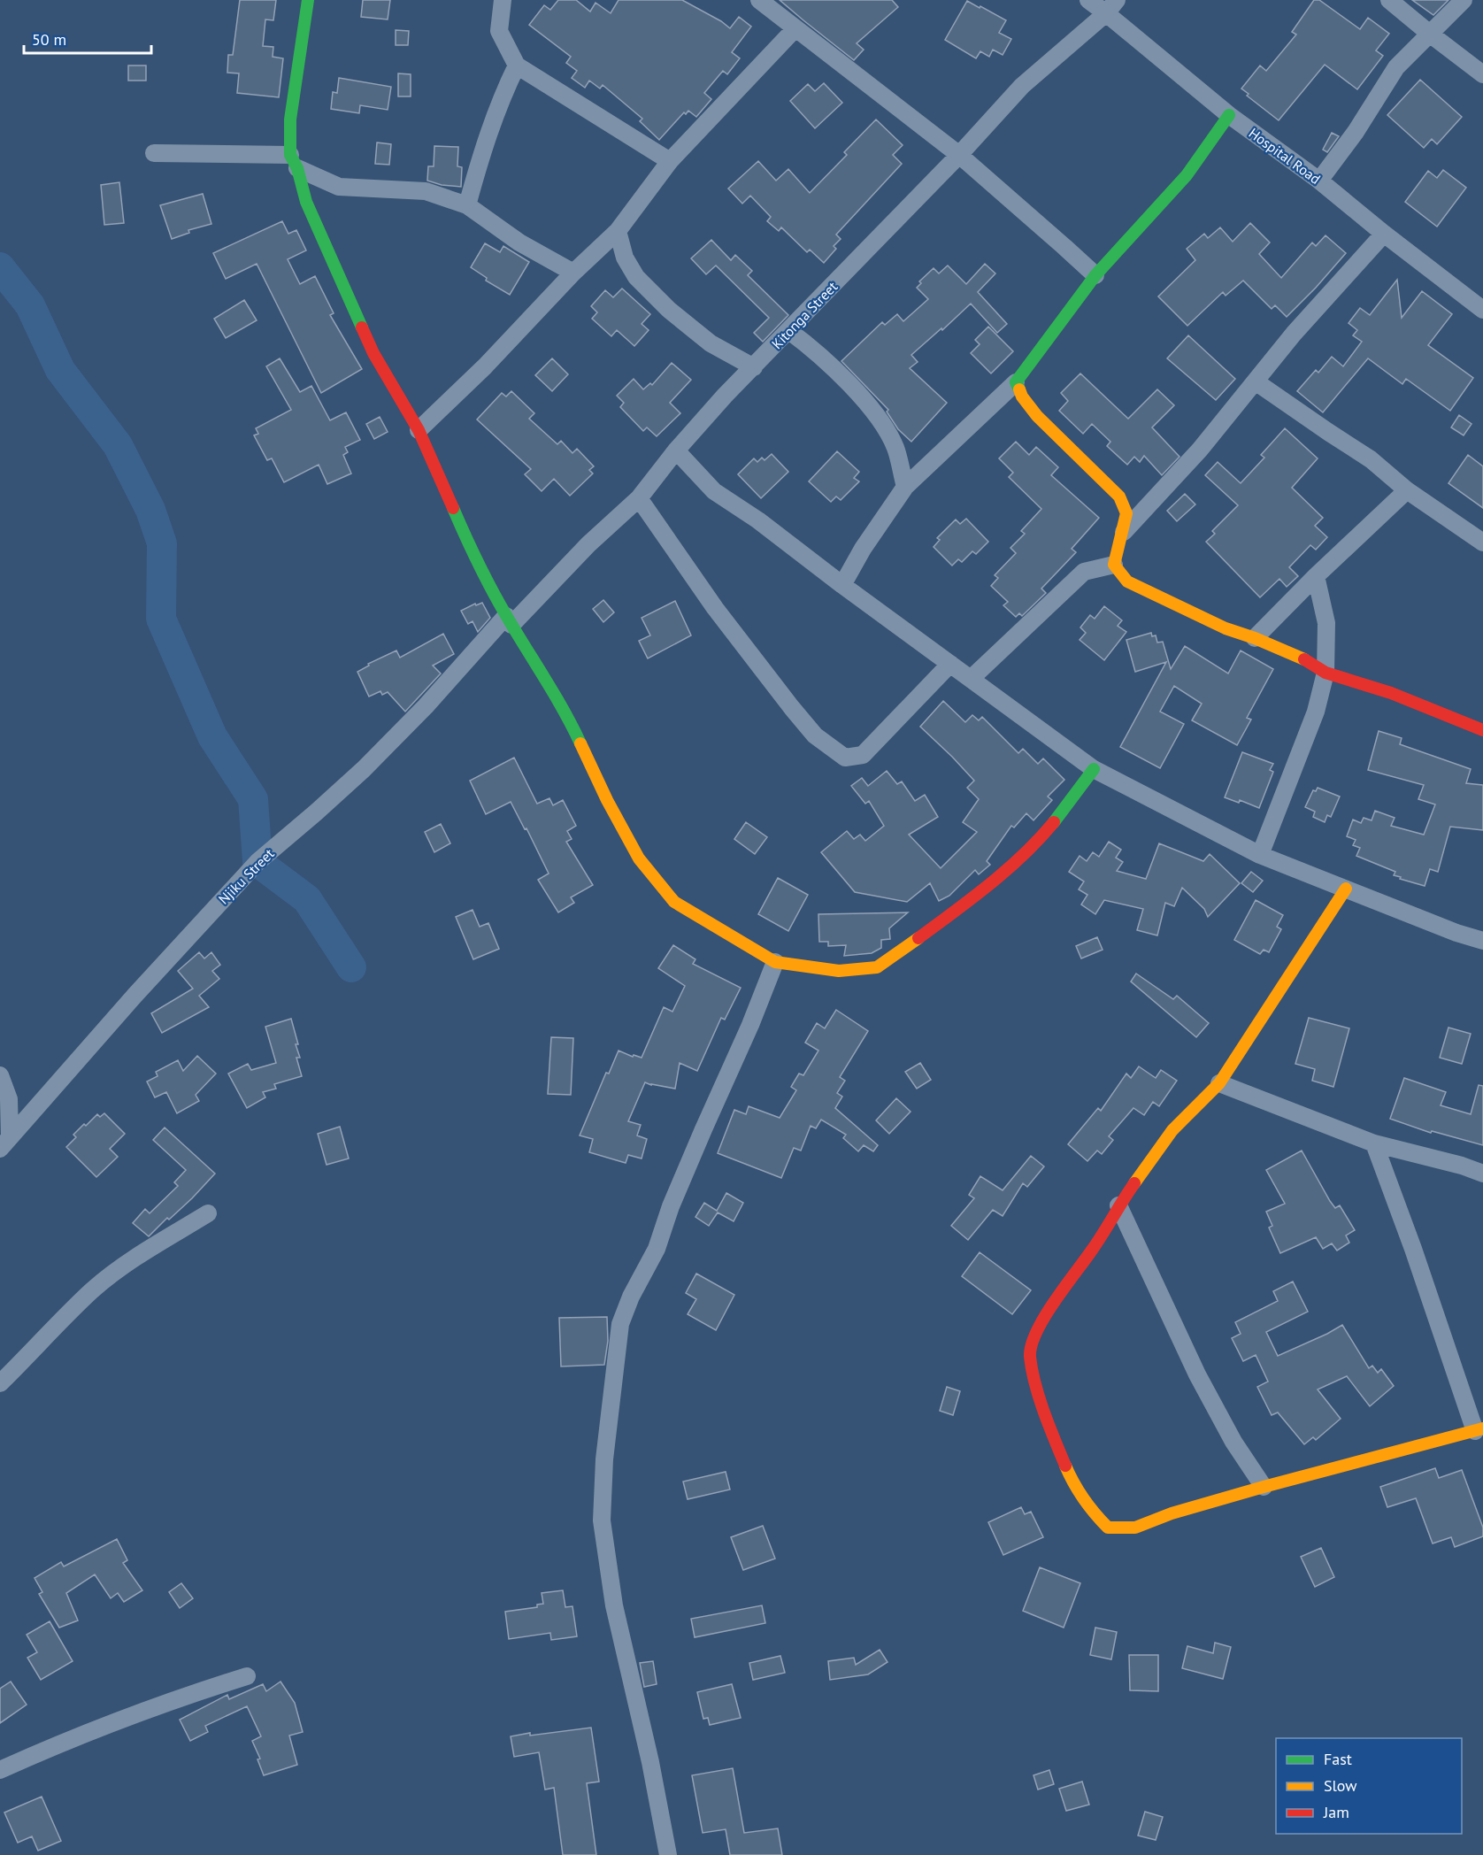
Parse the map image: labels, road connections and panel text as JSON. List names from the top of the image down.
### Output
{
  "streets": {
    "street": ["Hospital Road", "Kitonga Street", "Njiku Street"]
  },
  "crossings": [
    ["Hospital Road", "Kitonga Street"],
    ["Kitonga Street", "Njiku Street"]
  ],
  "legend": ["Fast", "Slow", "Jam"],
  "scale_bar": "50 m"
}
